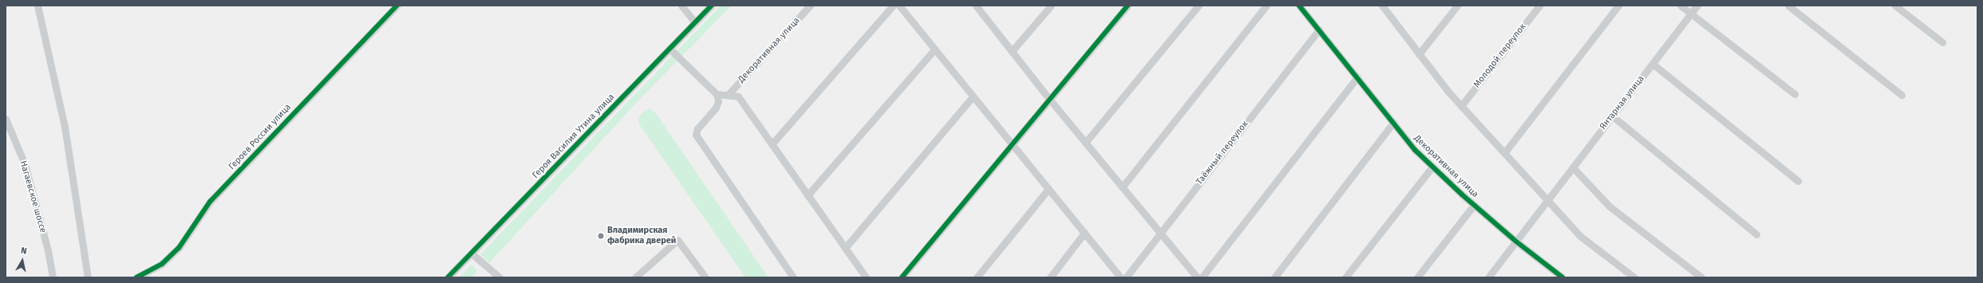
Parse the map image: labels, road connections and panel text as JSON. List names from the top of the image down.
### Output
{
  "streets": {
    "street": [
      "Декоративная улица",
      "Молодой переулок",
      "Янтарная улица",
      "Героя Василия Утина улица",
      "Героев России улица",
      "Таёжный переулок",
      "Нагаевское шоссе"
    ]
  },
  "crossings": [
    ["Декоративная улица", "Янтарная улица"],
    ["Декоративная улица", "Таёжный переулок"]
  ],
  "places": ["Владимирская фабрика дверей"],
  "north": "top"
}
